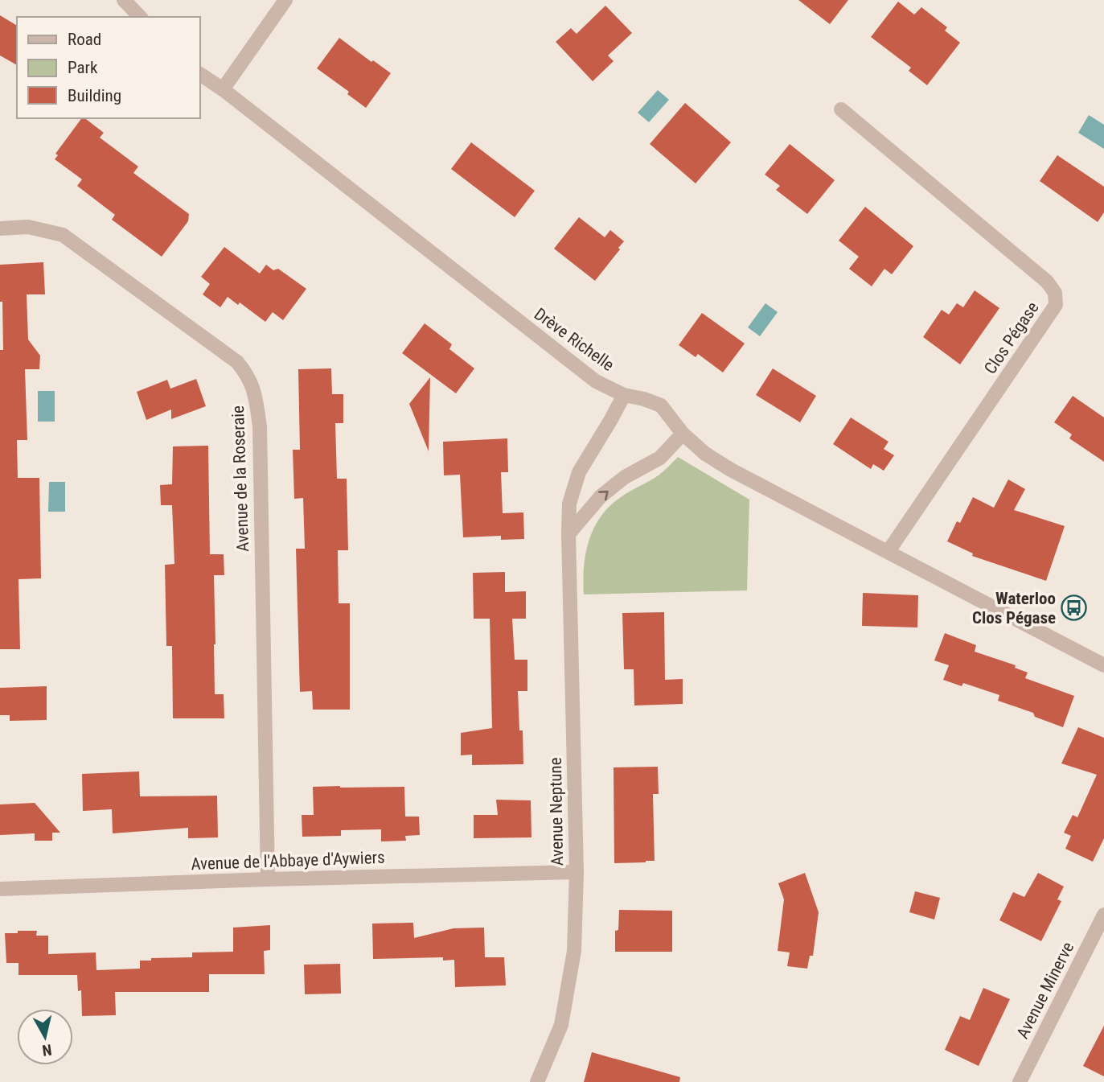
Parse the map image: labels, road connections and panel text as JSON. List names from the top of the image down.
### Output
{
  "streets": {
    "street": [
      "Clos Pégase",
      "Drève Richelle",
      "Avenue de la Roseraie",
      "Avenue Neptune",
      "Avenue de l'Abbaye d'Aywiers",
      "Avenue Minerve"
    ]
  },
  "crossings": [
    ["Clos Pégase", "Drève Richelle"],
    ["Drève Richelle", "Avenue Neptune"],
    ["Avenue de la Roseraie", "Avenue de l'Abbaye d'Aywiers"],
    ["Avenue Neptune", "Avenue de l'Abbaye d'Aywiers"]
  ],
  "places": {
    "bus stop": ["Waterloo Clos Pégase"]
  },
  "legend": ["Road", "Park", "Building"],
  "north": "bottom"
}
